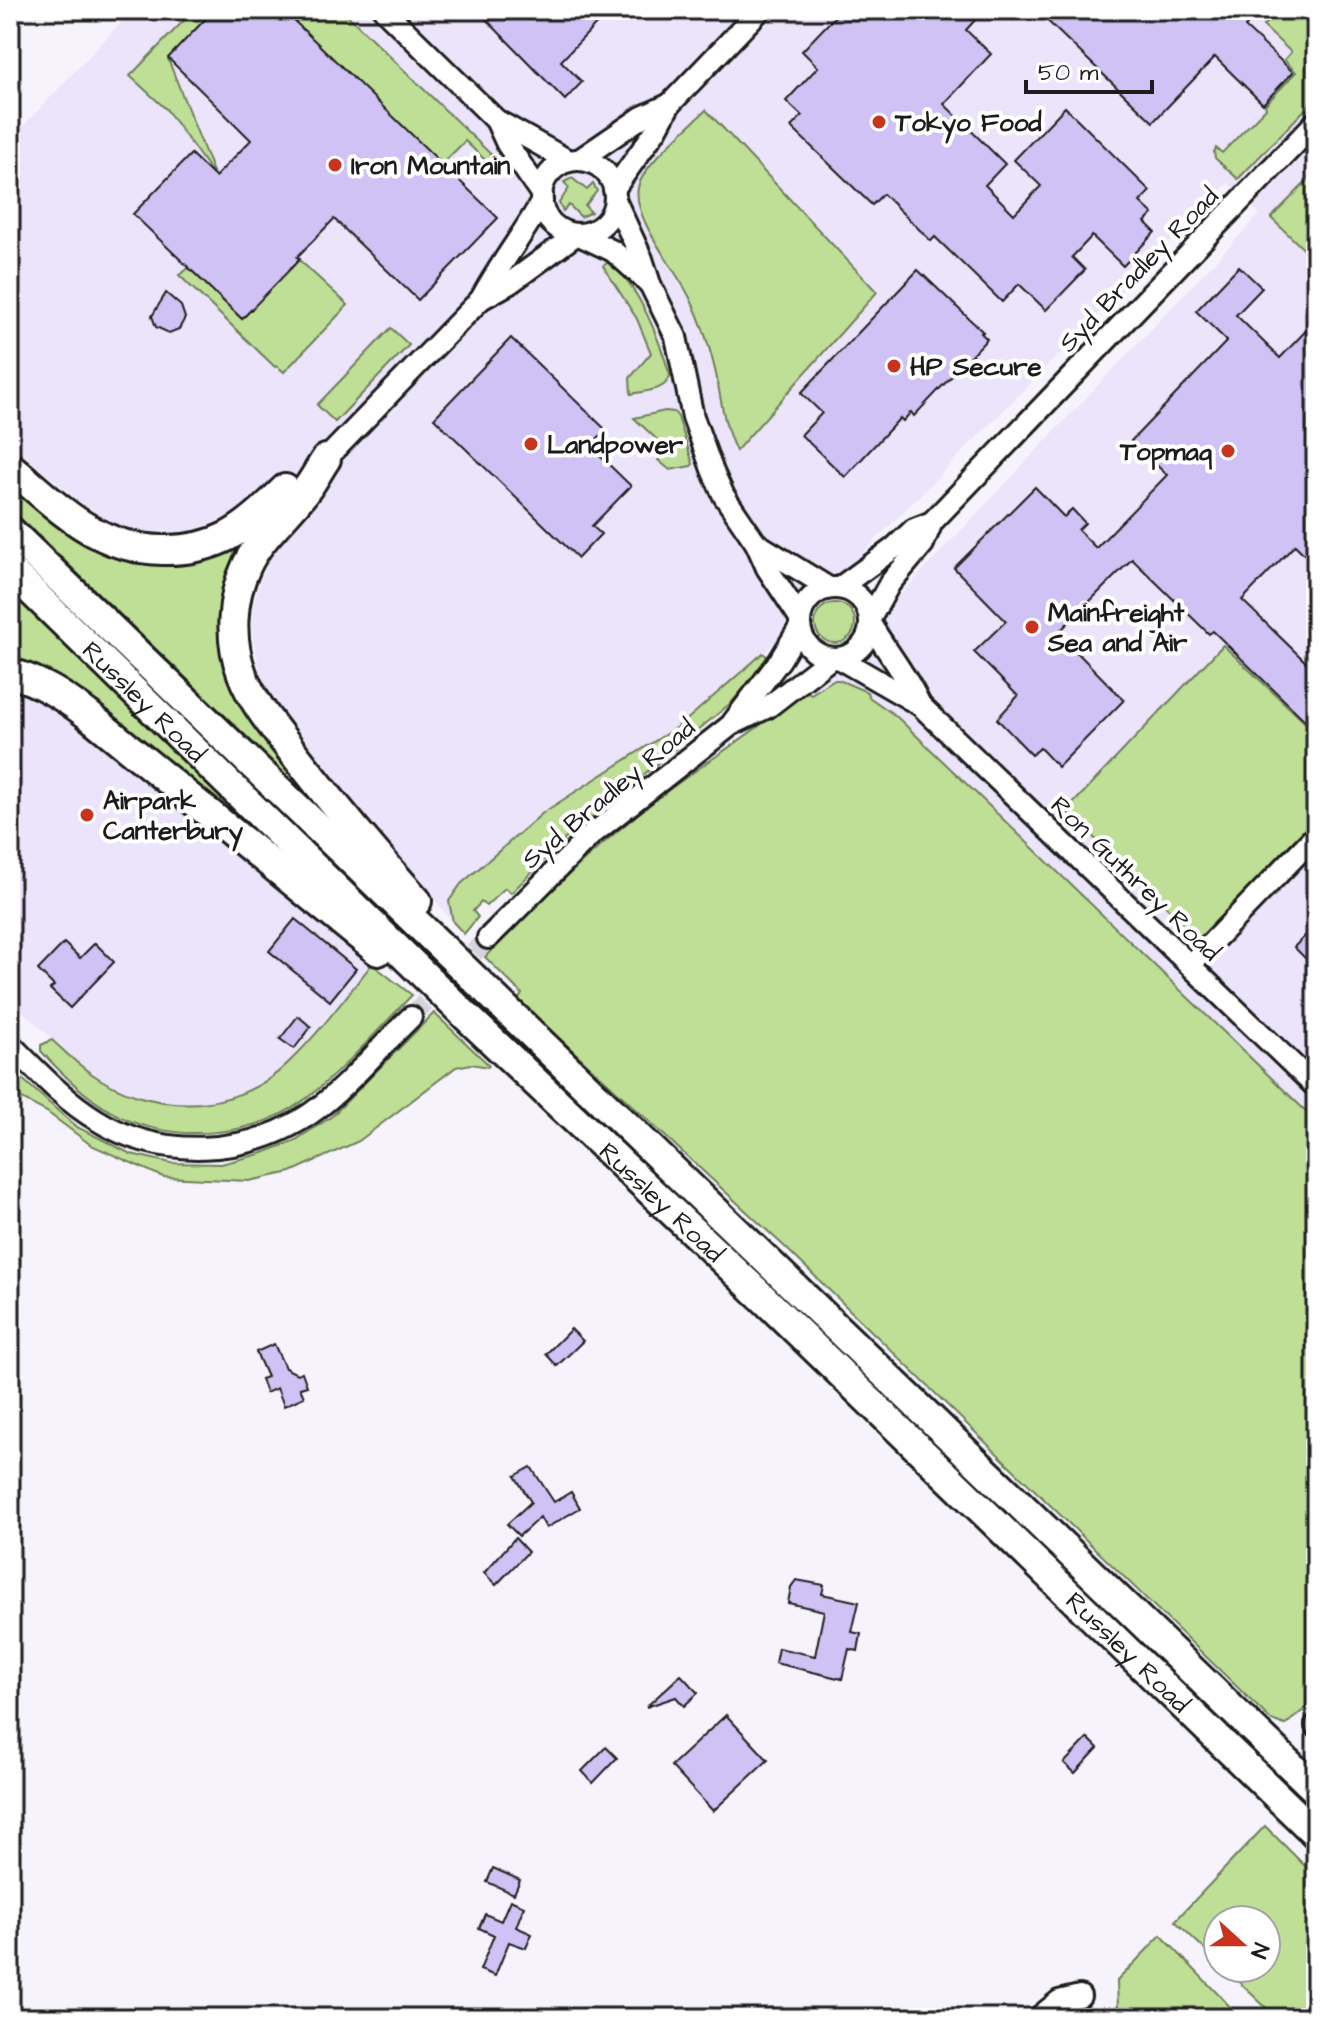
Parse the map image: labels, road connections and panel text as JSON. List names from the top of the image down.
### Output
{
  "streets": {
    "highway": ["Russley Road"],
    "street": ["Syd Bradley Road", "Ron Guthrey Road"]
  },
  "crossings": [
    ["Syd Bradley Road", "Ron Guthrey Road"]
  ],
  "places": [
    "Tokyo Food",
    "Iron Mountain",
    "HP Secure",
    "Landpower",
    "Topmaq",
    "Mainfreight Sea and Air",
    "Airpark Canterbury"
  ],
  "scale_bar": "50 m",
  "north": "right"
}
